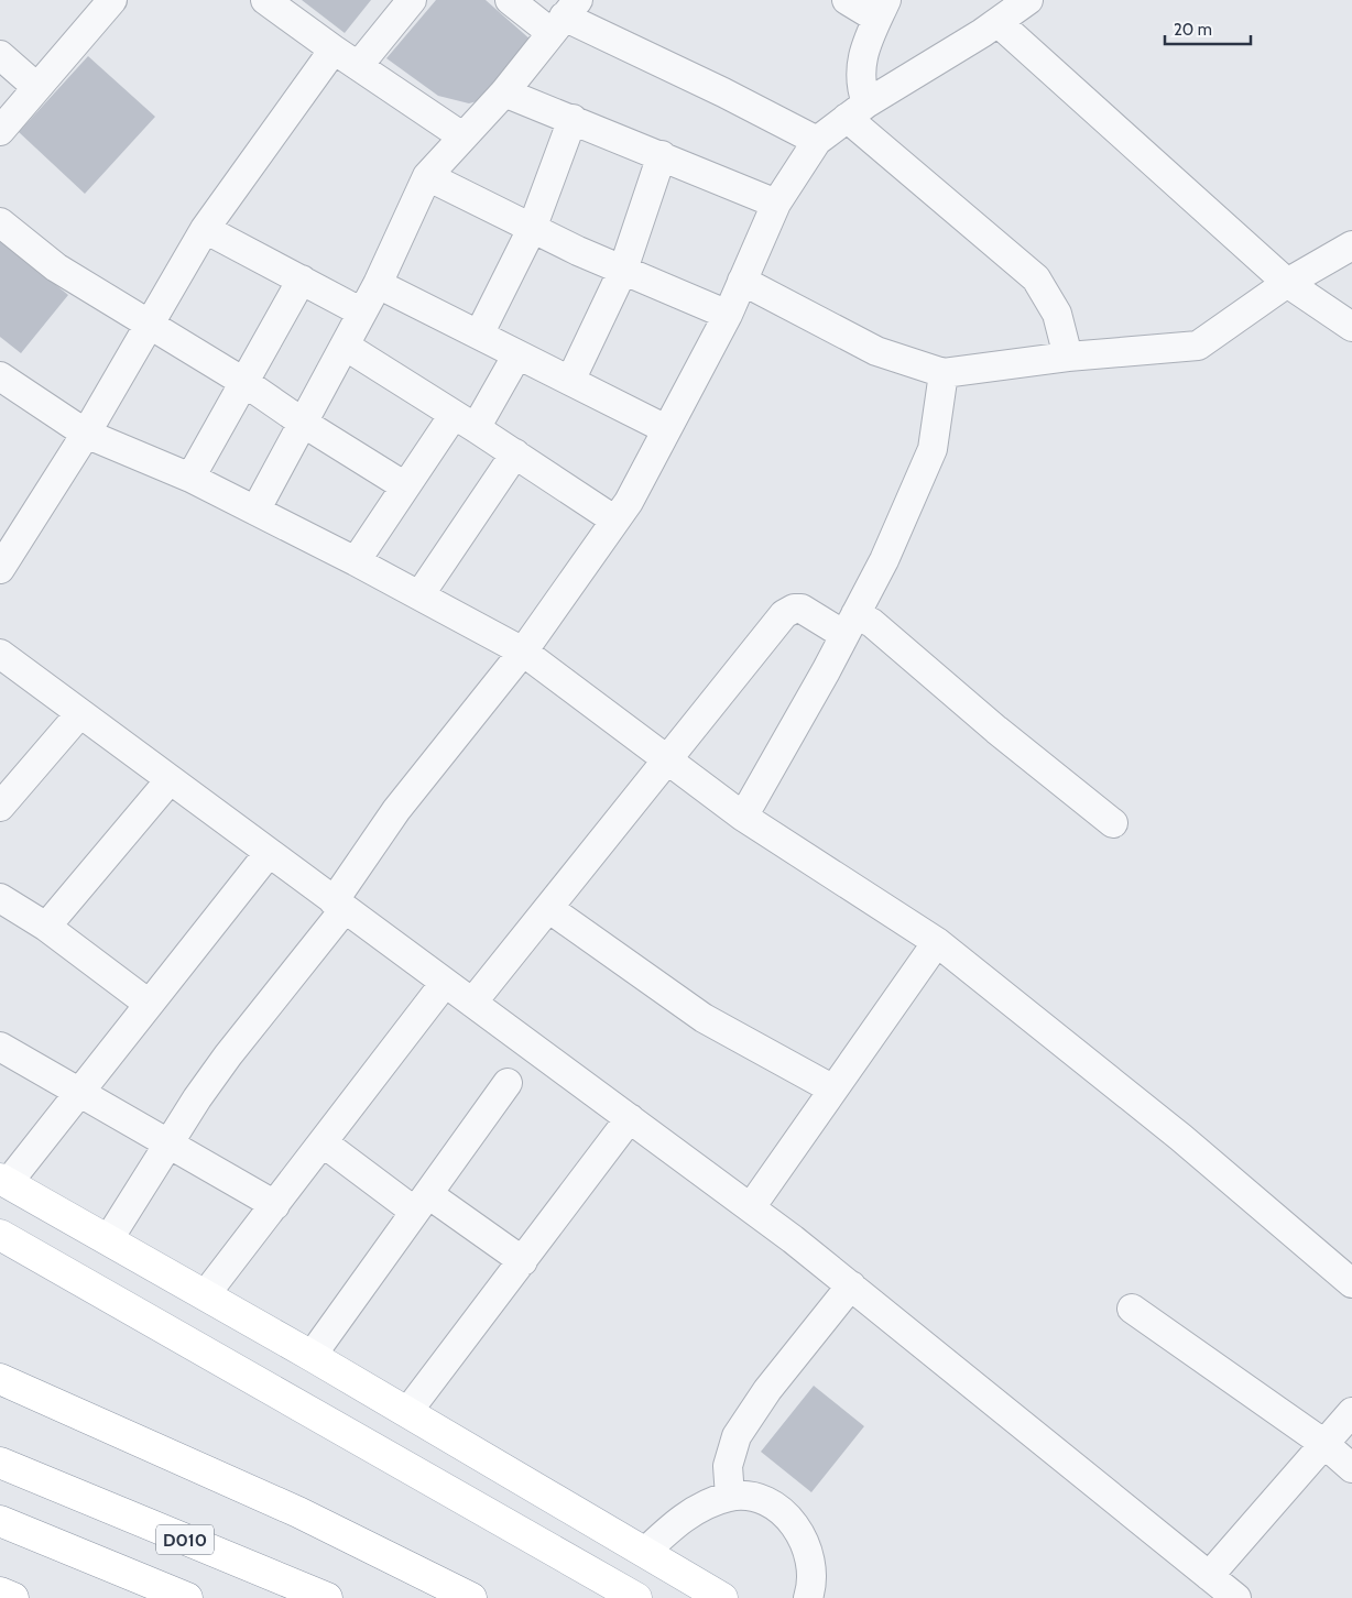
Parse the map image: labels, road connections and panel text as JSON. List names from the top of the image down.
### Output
{
  "streets": {
    "main road": ["D010"]
  },
  "scale_bar": "20 m"
}
